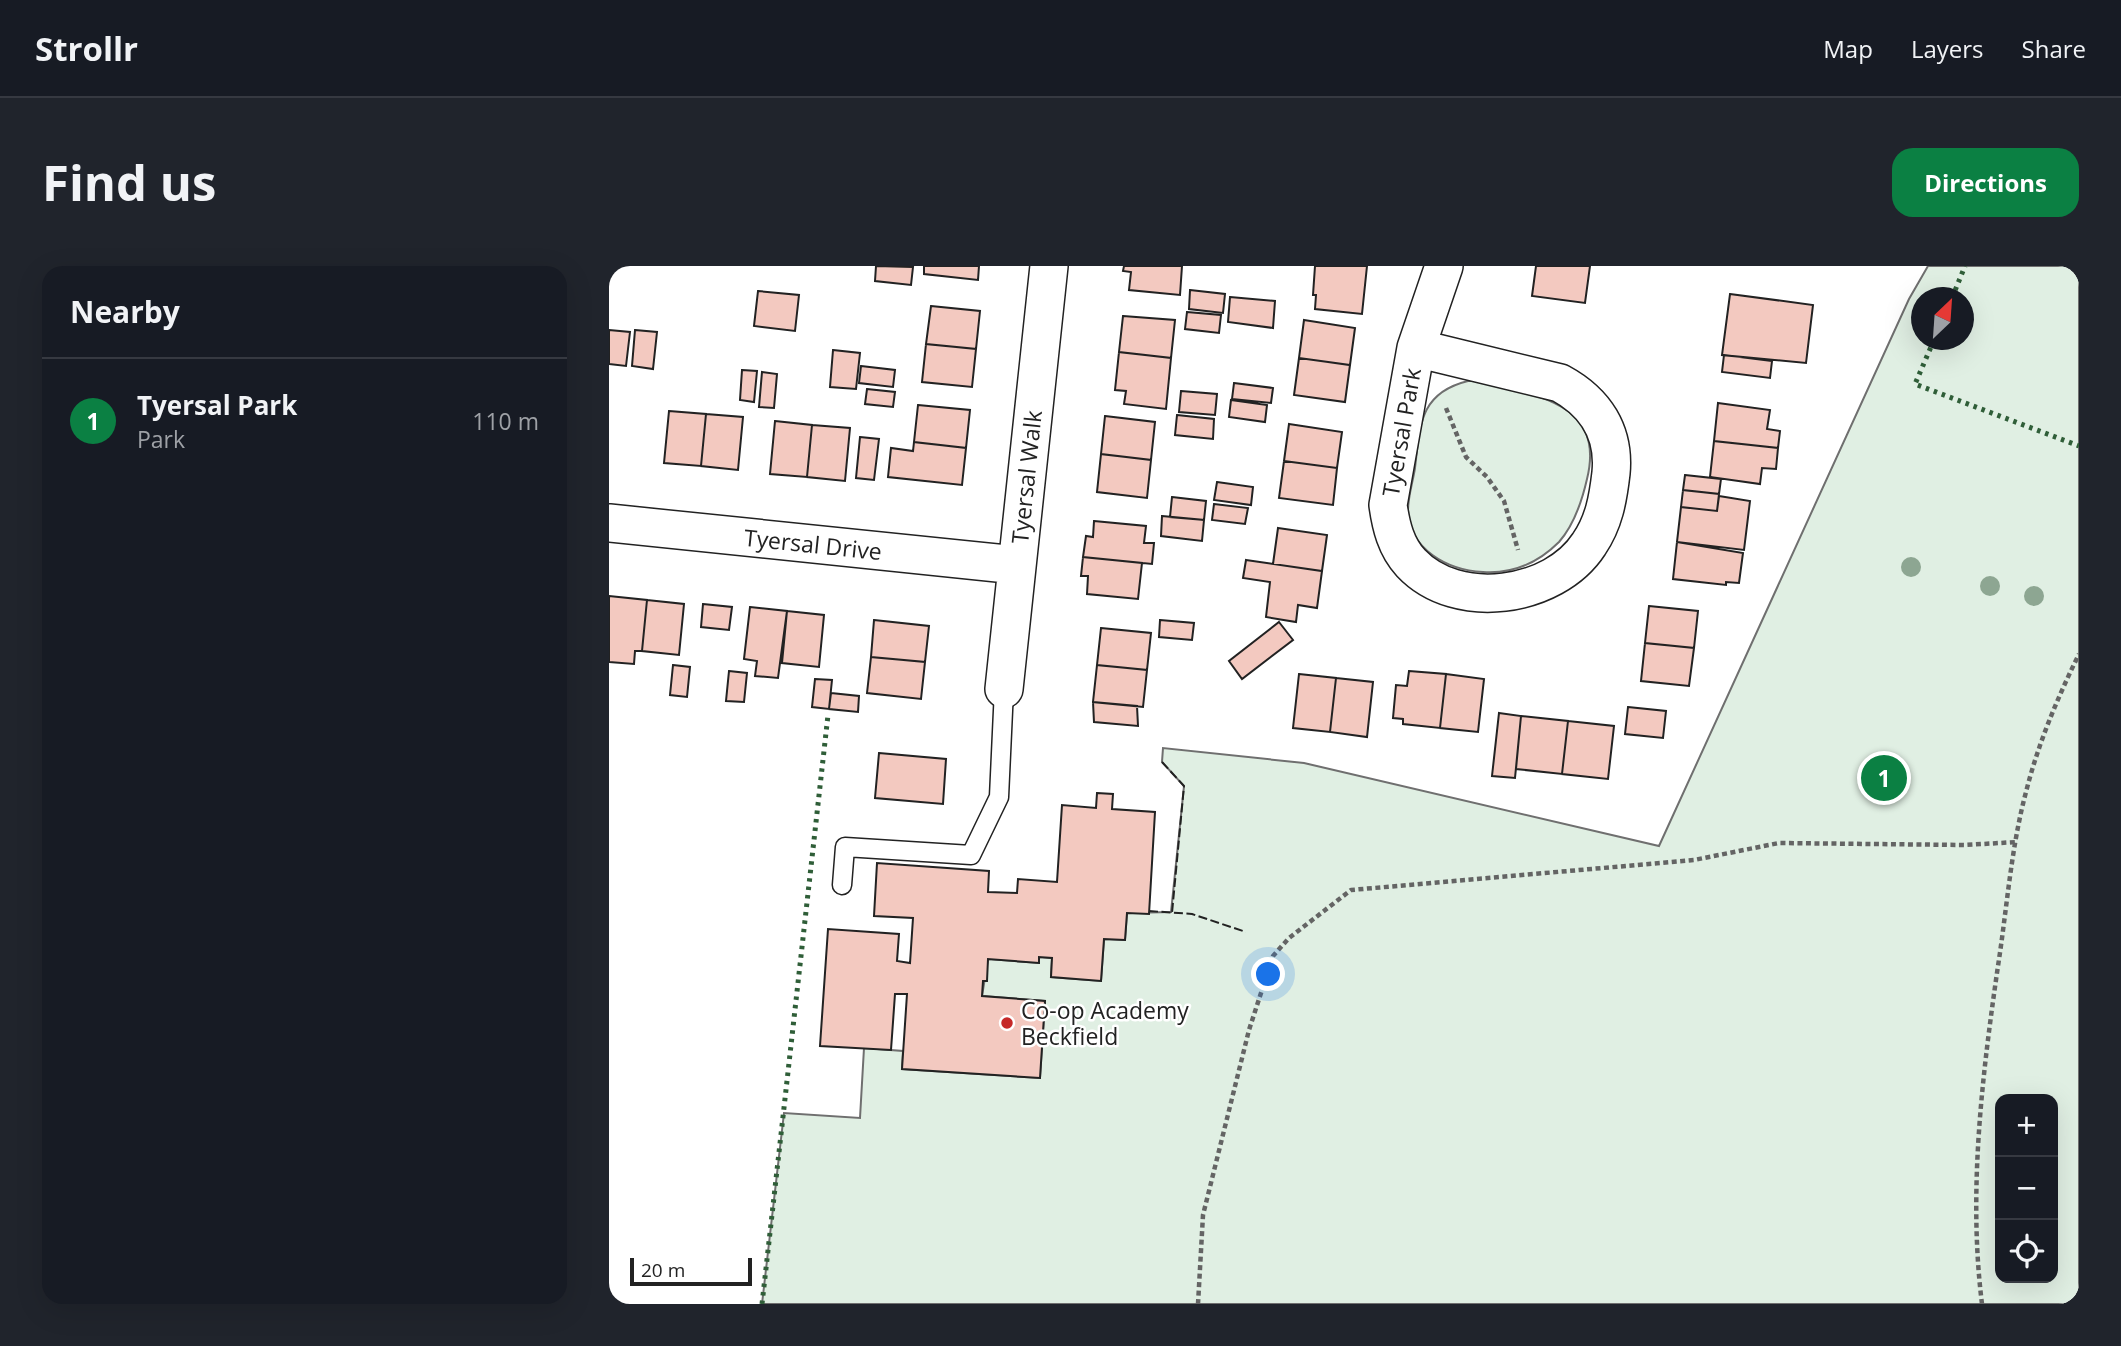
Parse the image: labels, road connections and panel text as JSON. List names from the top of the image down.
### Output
{
  "streets": {
    "street": ["Tyersal Park", "Tyersal Walk", "Tyersal Drive"]
  },
  "crossings": [
    ["Tyersal Walk", "Tyersal Drive"]
  ],
  "places": ["Co-op Academy Beckfield"],
  "scale_bar": "20 m",
  "north": "top right",
  "page": {
    "header": "Strollr",
    "nav": ["Map", "Layers", "Share"],
    "buttons": "Directions",
    "title": "Find us",
    "heading": "Nearby",
    "list": [
      {
        "mark": "1",
        "name": "Tyersal Park",
        "note": "Park",
        "value": "110 m"
      }
    ],
    "pins": "1",
    "map_buttons": ["+", "−"],
    "scale": "20 m"
  }
}
